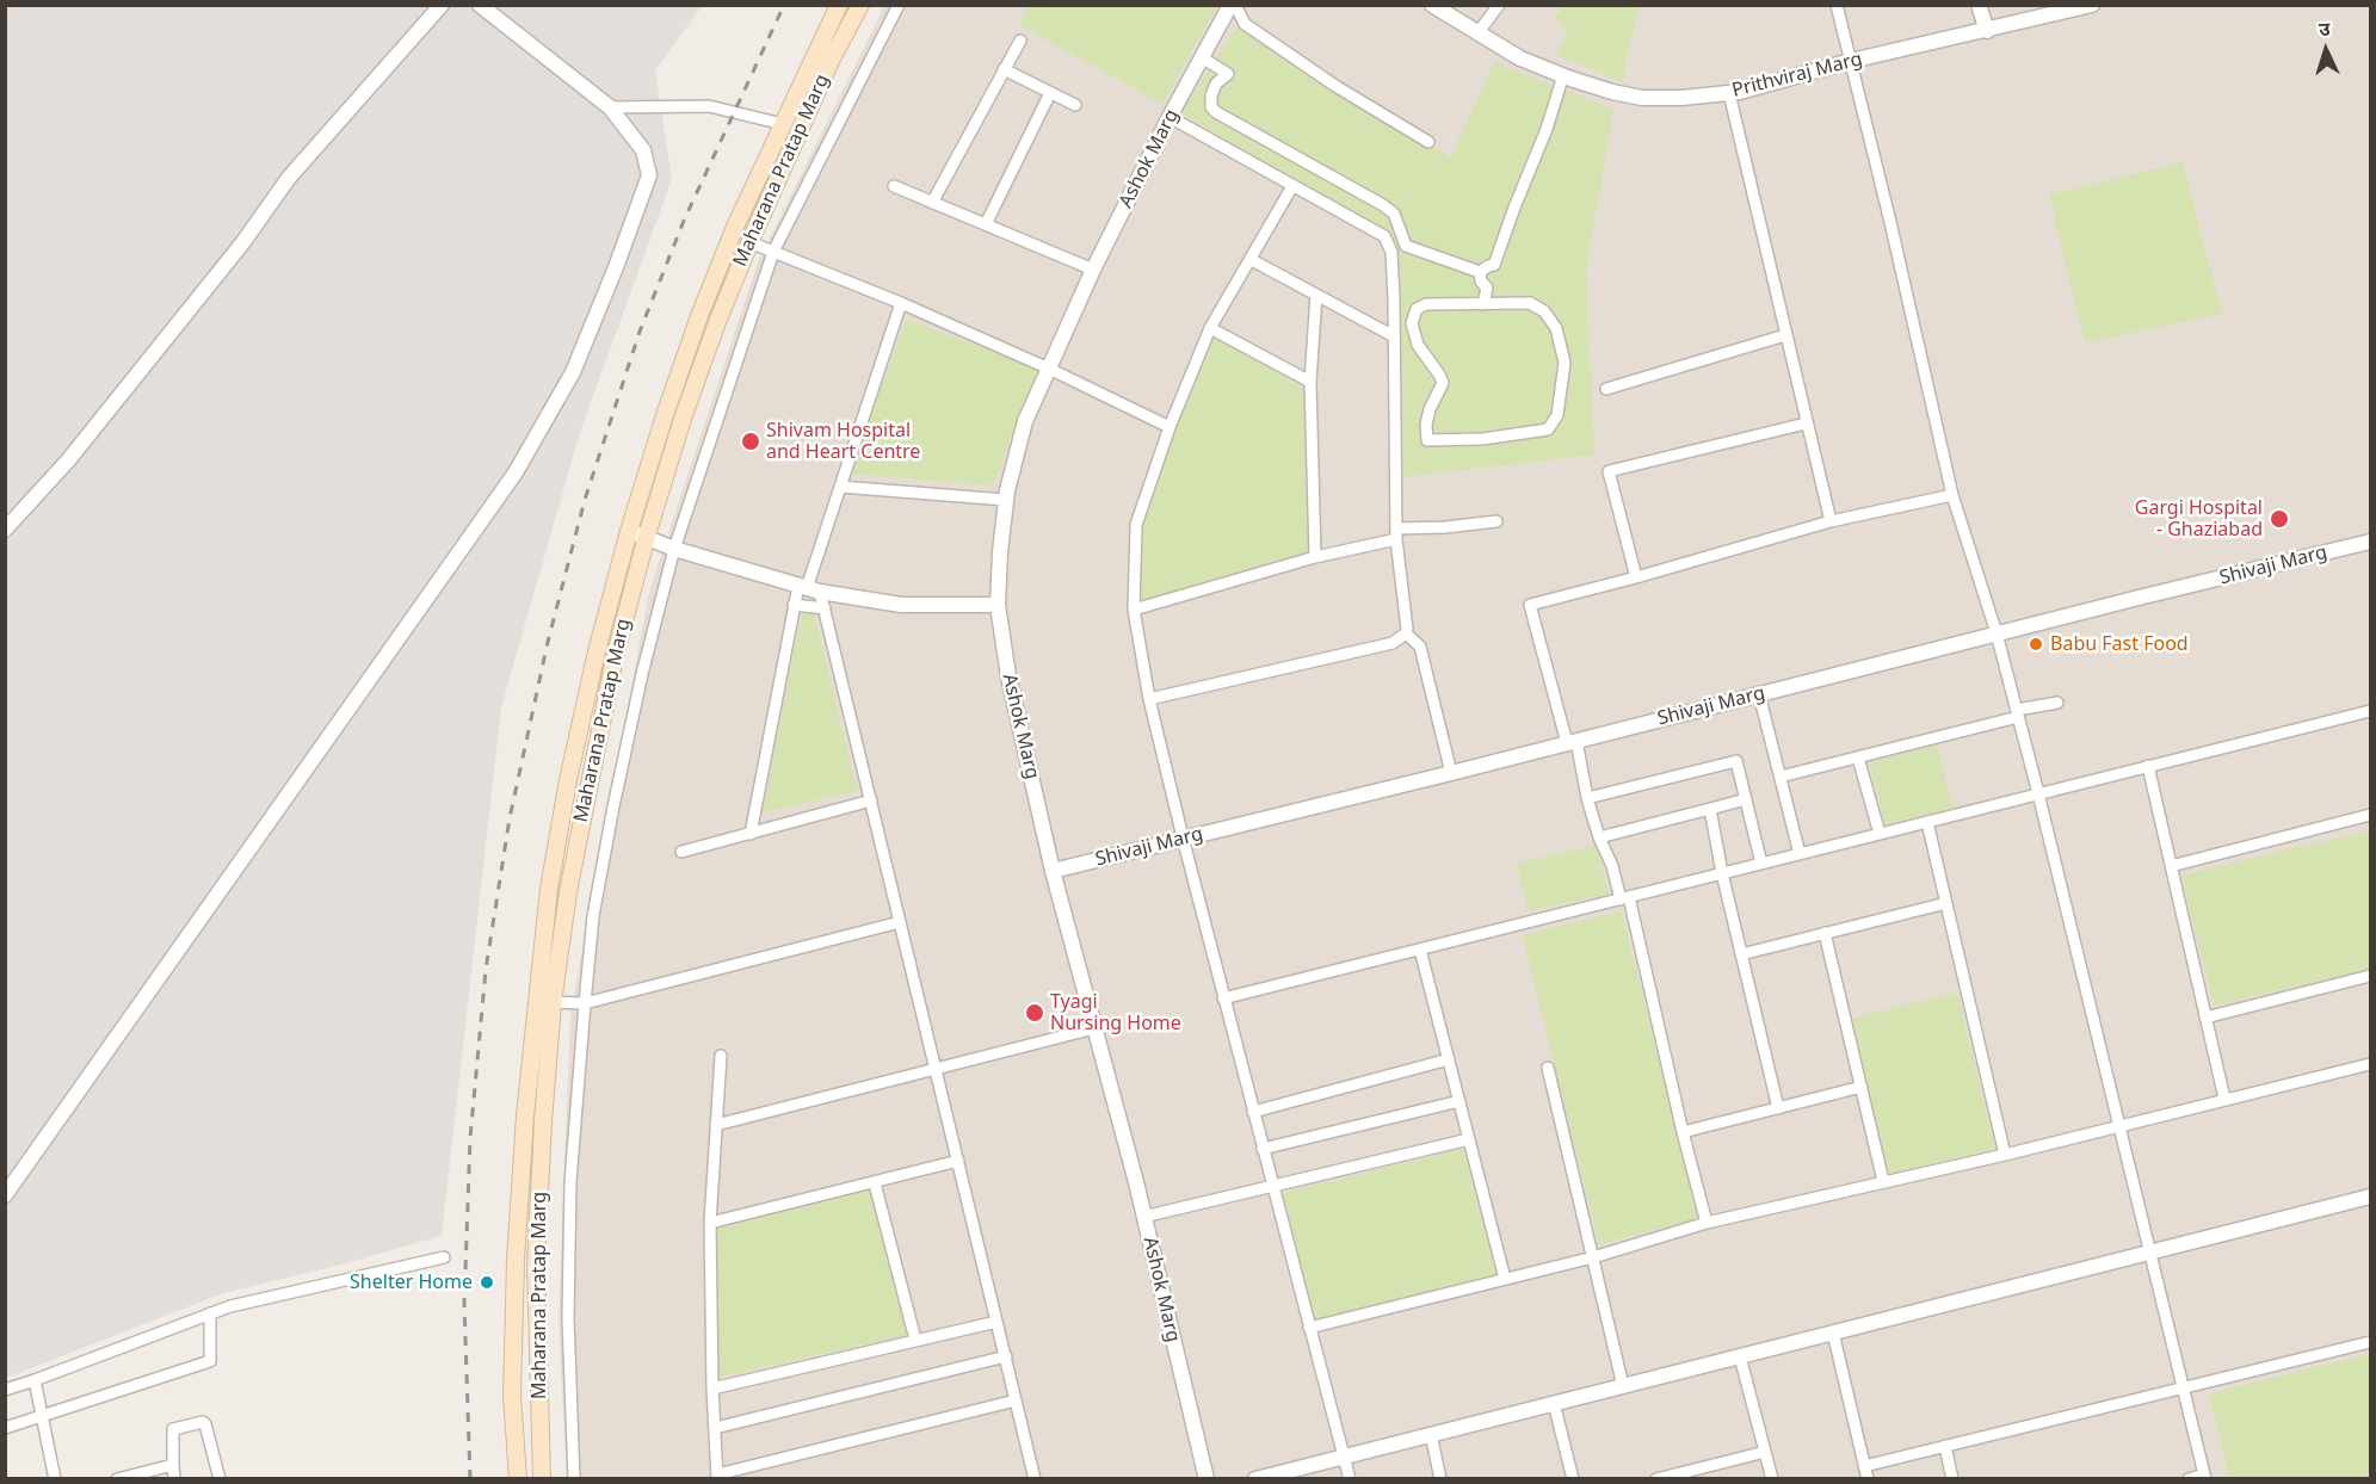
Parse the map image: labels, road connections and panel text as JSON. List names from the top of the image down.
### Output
{
  "streets": {
    "main road": ["Maharana Pratap Marg"],
    "street": ["Prithviraj Marg", "Ashok Marg", "Shivaji Marg"]
  },
  "crossings": [
    ["Ashok Marg", "Shivaji Marg"]
  ],
  "places": [
    "Shivam Hospital and Heart Centre",
    "Gargi Hospital - Ghaziabad",
    "Babu Fast Food",
    "Tyagi Nursing Home",
    "Shelter Home"
  ],
  "north": "top"
}
